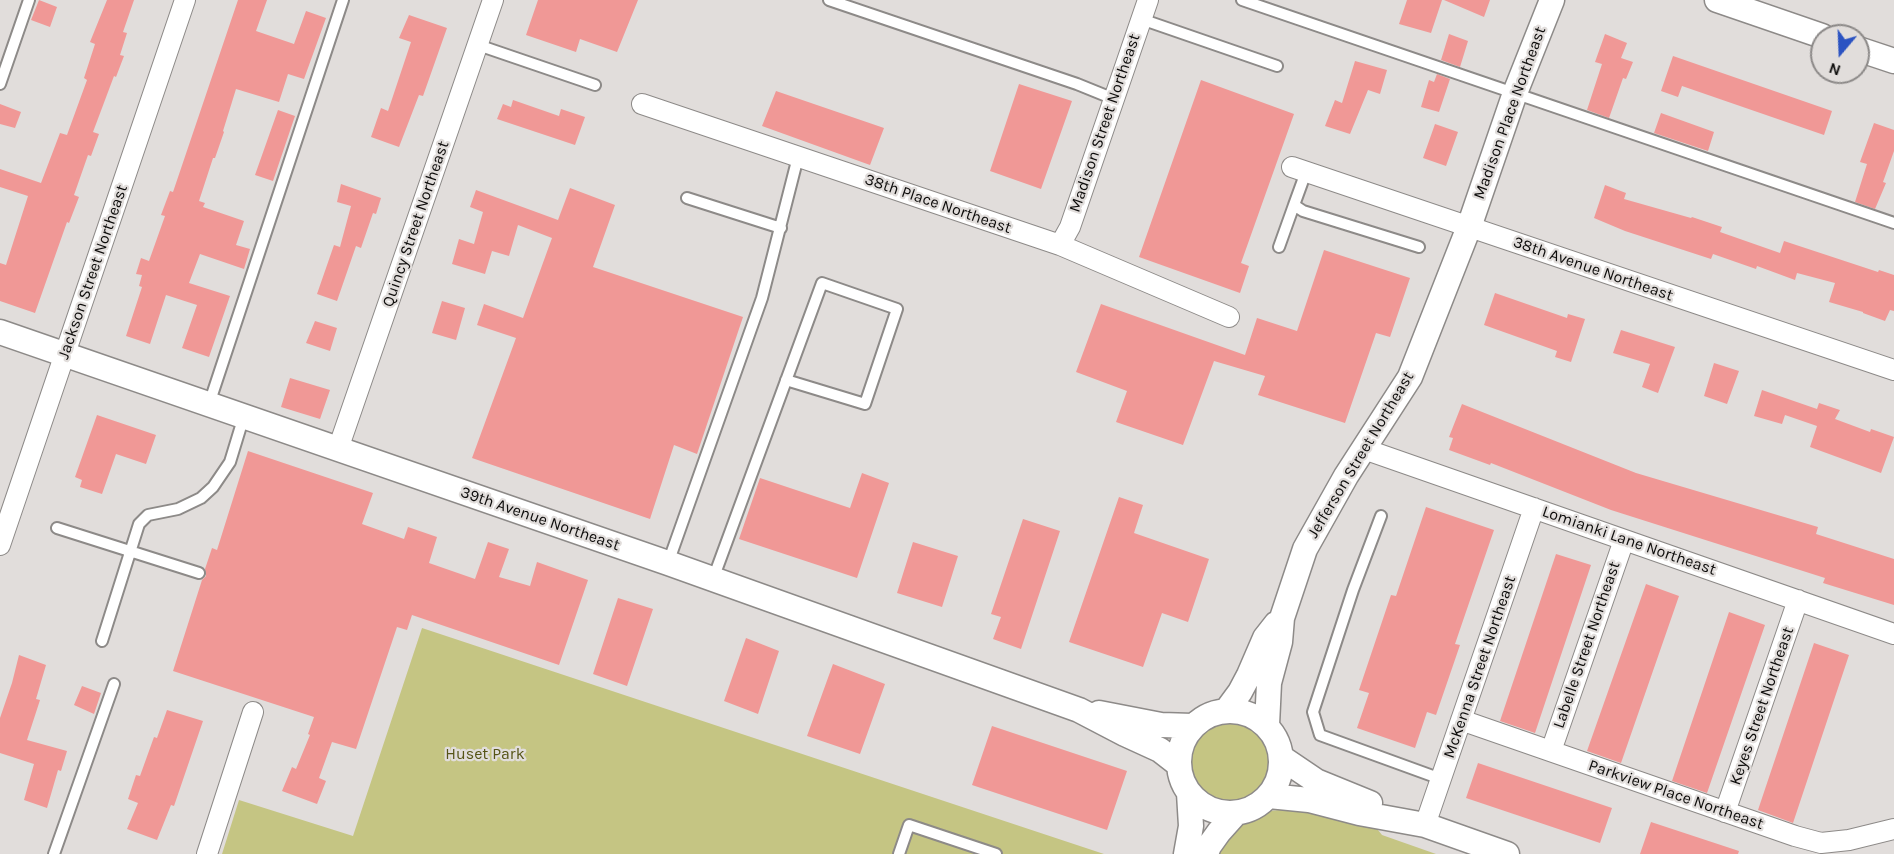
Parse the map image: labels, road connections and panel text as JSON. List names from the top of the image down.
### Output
{
  "streets": {
    "street": [
      "Madison Place Northeast",
      "Madison Street Northeast",
      "38th Place Northeast",
      "Quincy Street Northeast",
      "38th Avenue Northeast",
      "Jackson Street Northeast",
      "Jefferson Street Northeast",
      "39th Avenue Northeast",
      "Lomianki Lane Northeast",
      "Labelle Street Northeast",
      "McKenna Street Northeast",
      "Keyes Street Northeast",
      "Parkview Place Northeast"
    ]
  },
  "crossings": [
    ["Madison Place Northeast", "38th Avenue Northeast"],
    ["Madison Place Northeast", "Jefferson Street Northeast"],
    ["Madison Street Northeast", "38th Place Northeast"],
    ["Quincy Street Northeast", "39th Avenue Northeast"],
    ["38th Avenue Northeast", "Jefferson Street Northeast"],
    ["Jackson Street Northeast", "39th Avenue Northeast"],
    ["Jefferson Street Northeast", "39th Avenue Northeast"],
    ["Jefferson Street Northeast", "Lomianki Lane Northeast"],
    ["Lomianki Lane Northeast", "Labelle Street Northeast"],
    ["Lomianki Lane Northeast", "McKenna Street Northeast"],
    ["Lomianki Lane Northeast", "Keyes Street Northeast"],
    ["Labelle Street Northeast", "Parkview Place Northeast"],
    ["McKenna Street Northeast", "Parkview Place Northeast"],
    ["Keyes Street Northeast", "Parkview Place Northeast"]
  ],
  "parks": ["Huset Park"],
  "north": "bottom"
}
